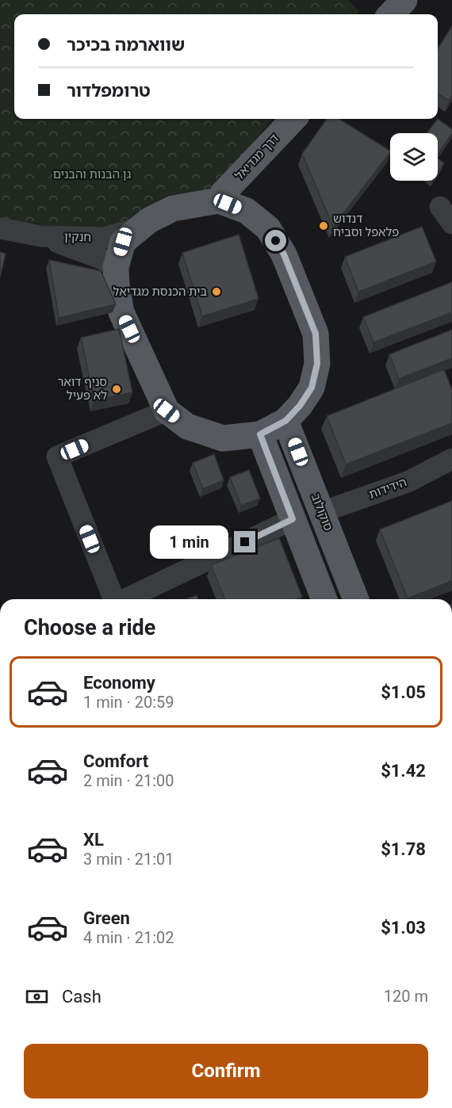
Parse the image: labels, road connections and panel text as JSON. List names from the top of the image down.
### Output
{
  "streets": {
    "main road": ["דרך מגדיאל", "סוקולוב"],
    "street": ["חנקין", "הידידות"]
  },
  "crossings": [
    ["הידידות", "סוקולוב"]
  ],
  "parks": ["גן הבנות והבנים"],
  "places": ["דנדוש פלאפל וסביח", "בית הכנסת מגדיאל", "סניף דואר לא פעיל"],
  "page": {
    "banner": ["שווארמה בכיכר", "טרומפלדור"],
    "bubble": "1 min",
    "heading": "Choose a ride",
    "list": [
      {
        "name": "Economy",
        "note": "1 min · 20:59",
        "value": "$1.05"
      },
      {
        "name": "Comfort",
        "note": "2 min · 21:00",
        "value": "$1.42"
      },
      {
        "name": "XL",
        "note": "3 min · 21:01",
        "value": "$1.78"
      },
      {
        "name": "Green",
        "note": "4 min · 21:02",
        "value": "$1.03"
      }
    ],
    "pay": ["Cash", "120 m"],
    "buttons": "Confirm"
  }
}
